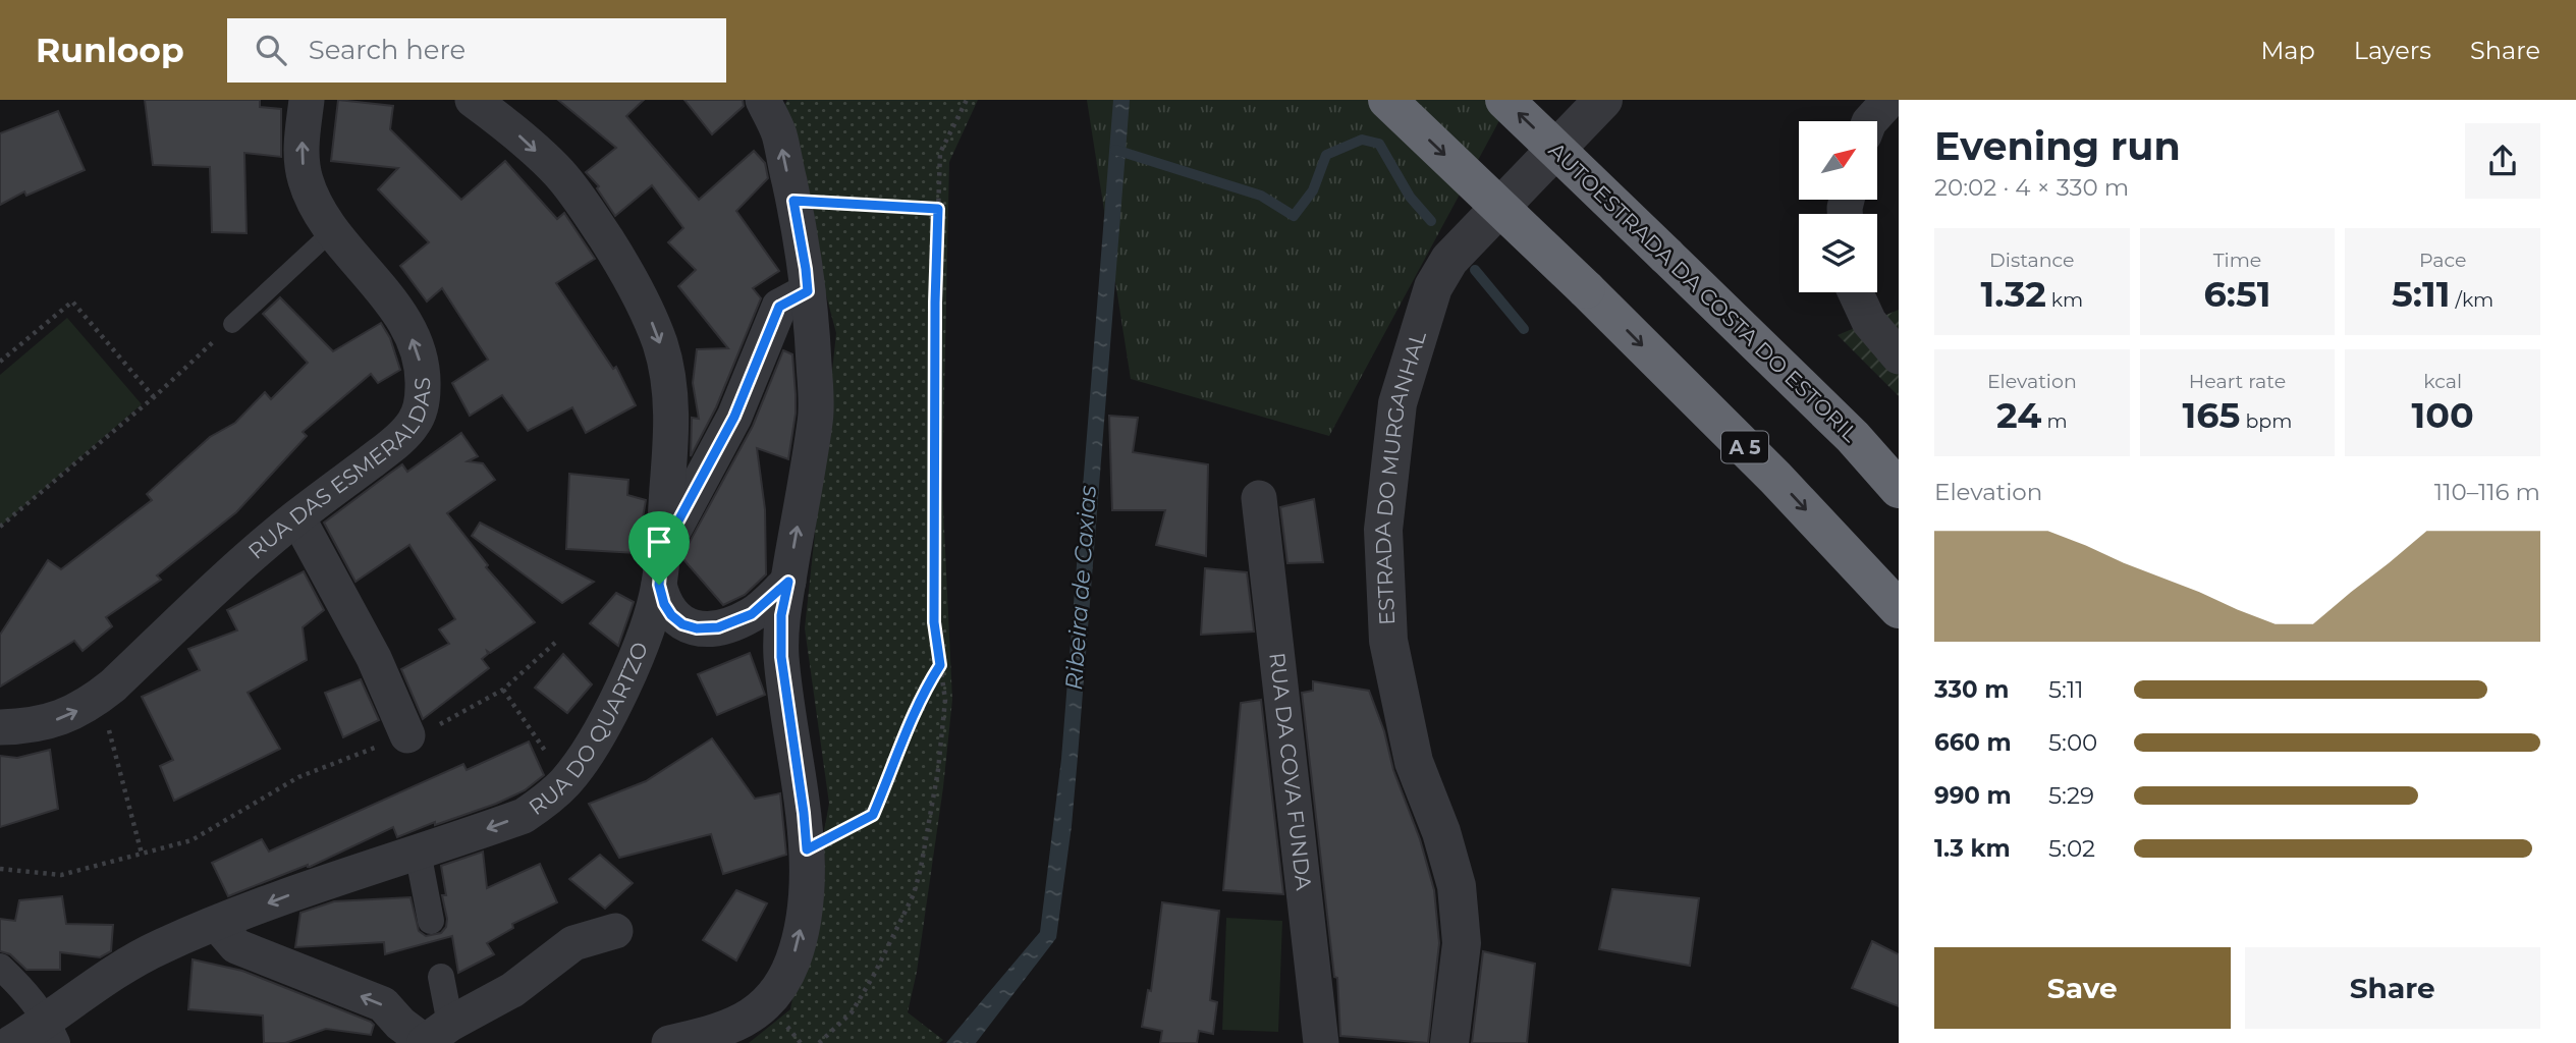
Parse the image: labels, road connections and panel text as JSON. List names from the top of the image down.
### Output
{
  "streets": {
    "highway": ["AUTOESTRADA DA COSTA DO ESTORIL", "A 5"],
    "street": [
      "RUA DAS ESMERALDAS",
      "ESTRADA DO MURGANHAL",
      "RUA DO QUARTZO",
      "RUA DA COVA FUNDA"
    ]
  },
  "water": ["Ribeira de Caxias"],
  "north": "top right",
  "page": {
    "header": "Runloop",
    "search": "Search here",
    "nav": ["Map", "Layers", "Share"],
    "heading": ["Evening run", "20:02 · 4 × 330 m"],
    "stats": [
      ["Distance", "1.32 km"],
      ["Time", "6:51"],
      ["Pace", "5:11 /km"],
      ["Elevation", "24 m"],
      ["Heart rate", "165 bpm"],
      ["kcal", "100"]
    ],
    "chart": ["Elevation", "110–116 m"],
    "list": [
      {
        "name": "330 m",
        "note": "5:11"
      },
      {
        "name": "660 m",
        "note": "5:00"
      },
      {
        "name": "990 m",
        "note": "5:29"
      },
      {
        "name": "1.3 km",
        "note": "5:02"
      }
    ],
    "buttons": ["Save", "Share"]
  }
}
